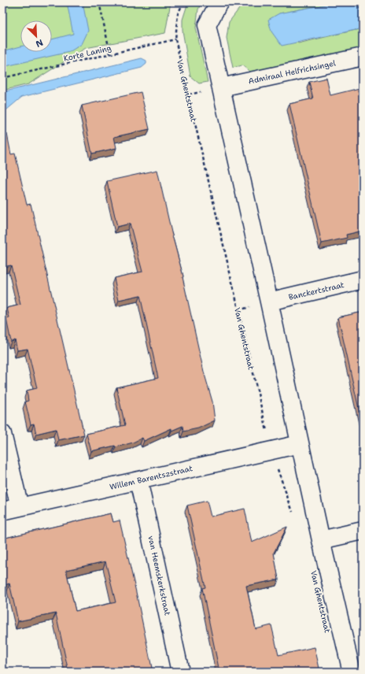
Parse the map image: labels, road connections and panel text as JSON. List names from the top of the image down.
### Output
{
  "streets": {
    "street": [
      "Admiraal Helfrichsingel",
      "Van Ghentstraat",
      "Banckertstraat",
      "Willem Barentszstraat",
      "van Heemskerkstraat"
    ],
    "path": ["Korte Laning"]
  },
  "crossings": [
    ["Korte Laning", "Van Ghentstraat"],
    ["Admiraal Helfrichsingel", "Van Ghentstraat"],
    ["Van Ghentstraat", "Banckertstraat"],
    ["Van Ghentstraat", "Willem Barentszstraat"],
    ["Willem Barentszstraat", "van Heemskerkstraat"]
  ],
  "north": "bottom right"
}
